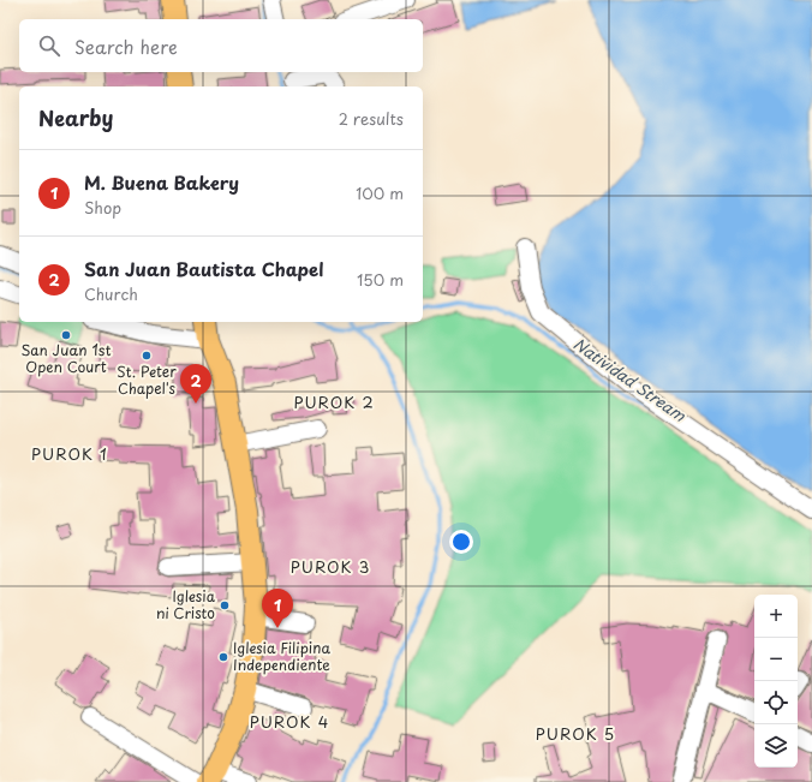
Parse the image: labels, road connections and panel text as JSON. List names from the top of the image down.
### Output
{
  "districts": [
    "PUROK 2",
    "PUROK 1",
    "PUROK 3",
    "PUROK 4",
    "PUROK 5"
  ],
  "water": ["Natividad Stream"],
  "places": [
    "San Juan 1st Open Court",
    "St. Peter Chapel's",
    "Iglesia ni Cristo",
    "Iglesia Filipina Independiente"
  ],
  "page": {
    "search": "Search here",
    "heading": ["Nearby", "2 results"],
    "list": [
      {
        "mark": "1",
        "name": "M. Buena Bakery",
        "note": "Shop",
        "value": "100 m"
      },
      {
        "mark": "2",
        "name": "San Juan Bautista Chapel",
        "note": "Church",
        "value": "150 m"
      }
    ],
    "pins": ["2", "1"],
    "map_buttons": ["+", "−"]
  }
}
